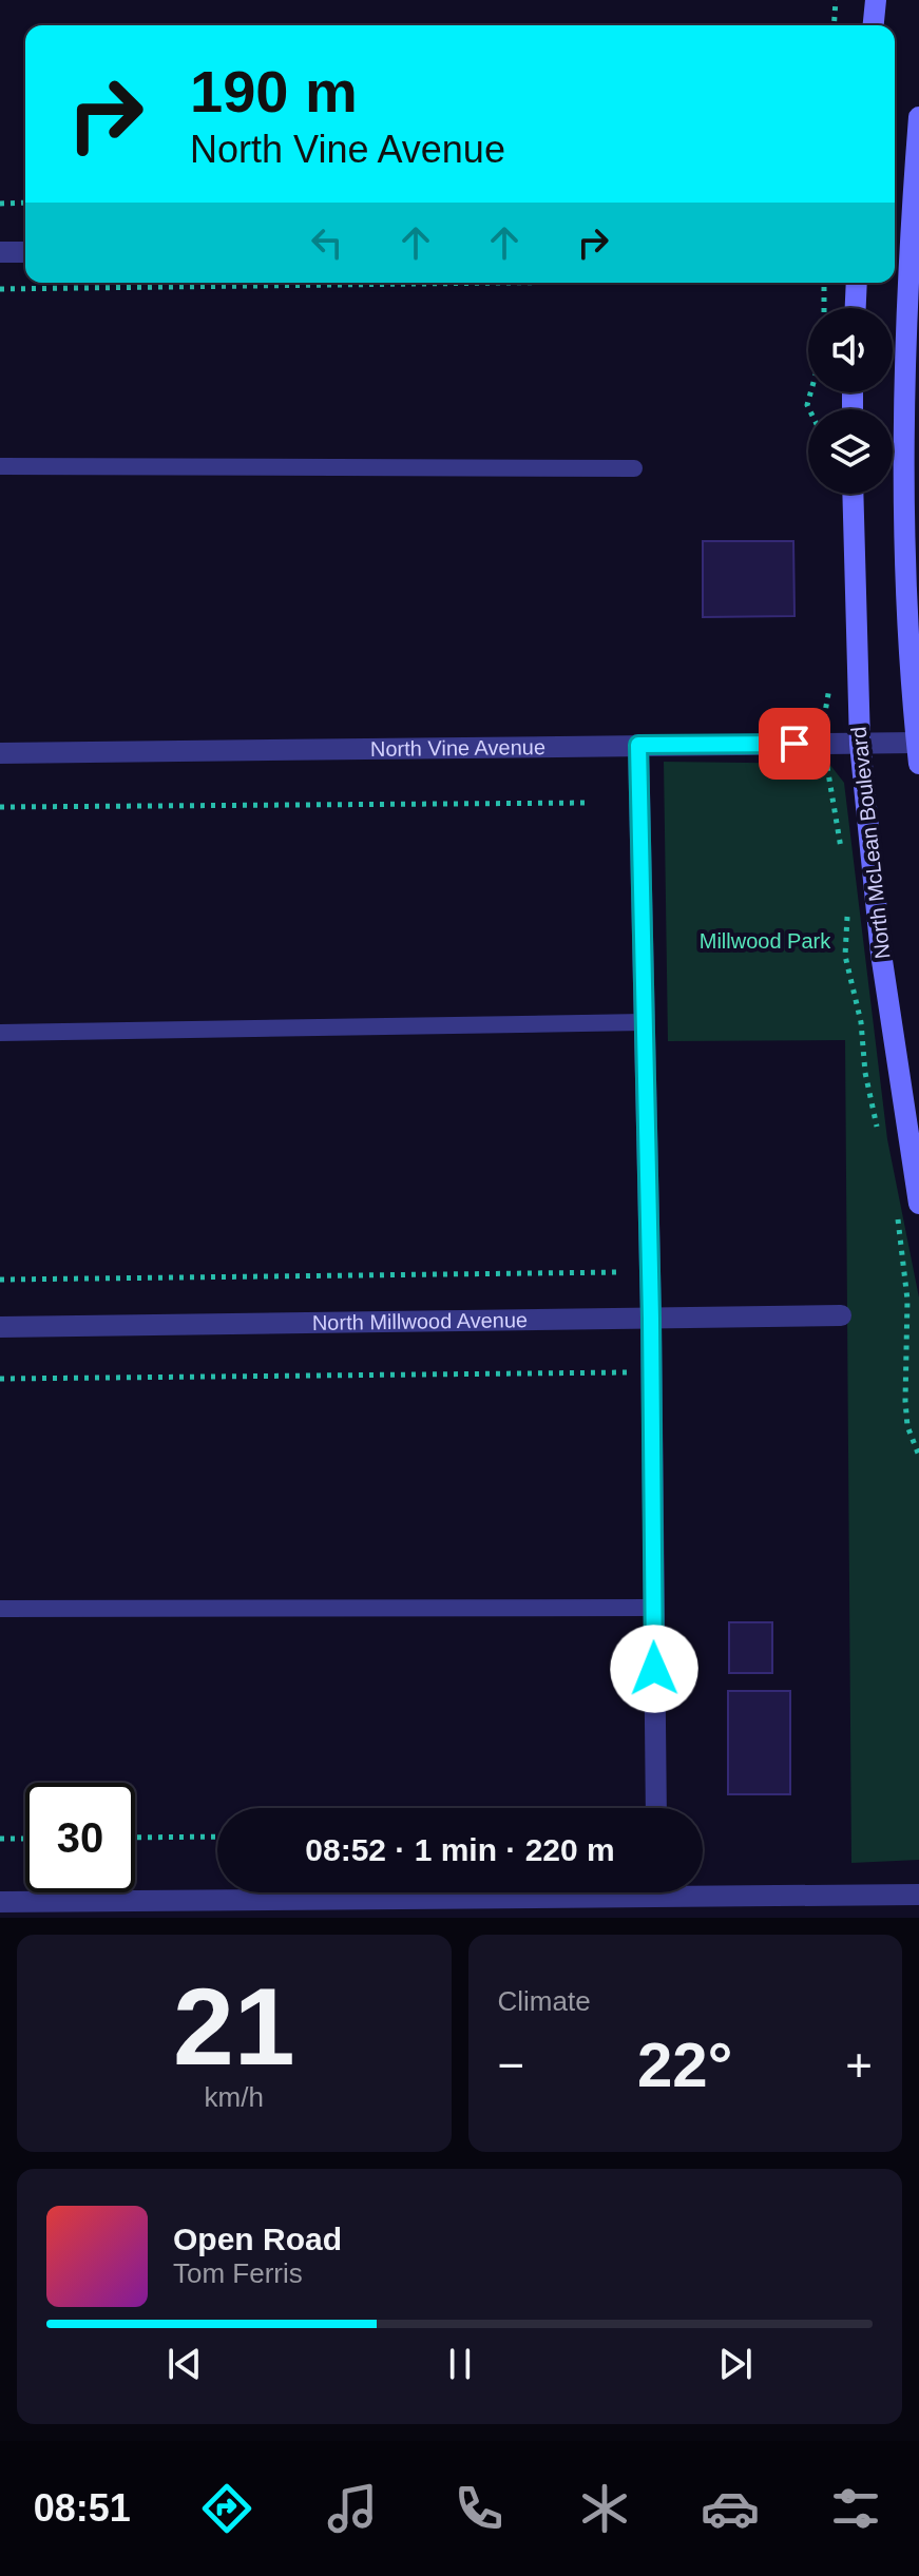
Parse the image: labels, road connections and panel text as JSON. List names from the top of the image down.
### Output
{
  "streets": {
    "main road": ["North McLean Boulevard"],
    "street": ["North Vine Avenue", "North Millwood Avenue"]
  },
  "crossings": [
    ["North Vine Avenue", "North McLean Boulevard"]
  ],
  "parks": ["Millwood Park"],
  "page": {
    "turn": ["190 m", "North Vine Avenue"],
    "limit": "30",
    "trip": "08:52 · 1 min · 220 m",
    "tile": [
      ["21", "km/h"],
      "Climate"
    ],
    "heat": ["−", "22°", "+"],
    "song": ["Open Road", "Tom Ferris"],
    "tabs": "08:51"
  }
}
